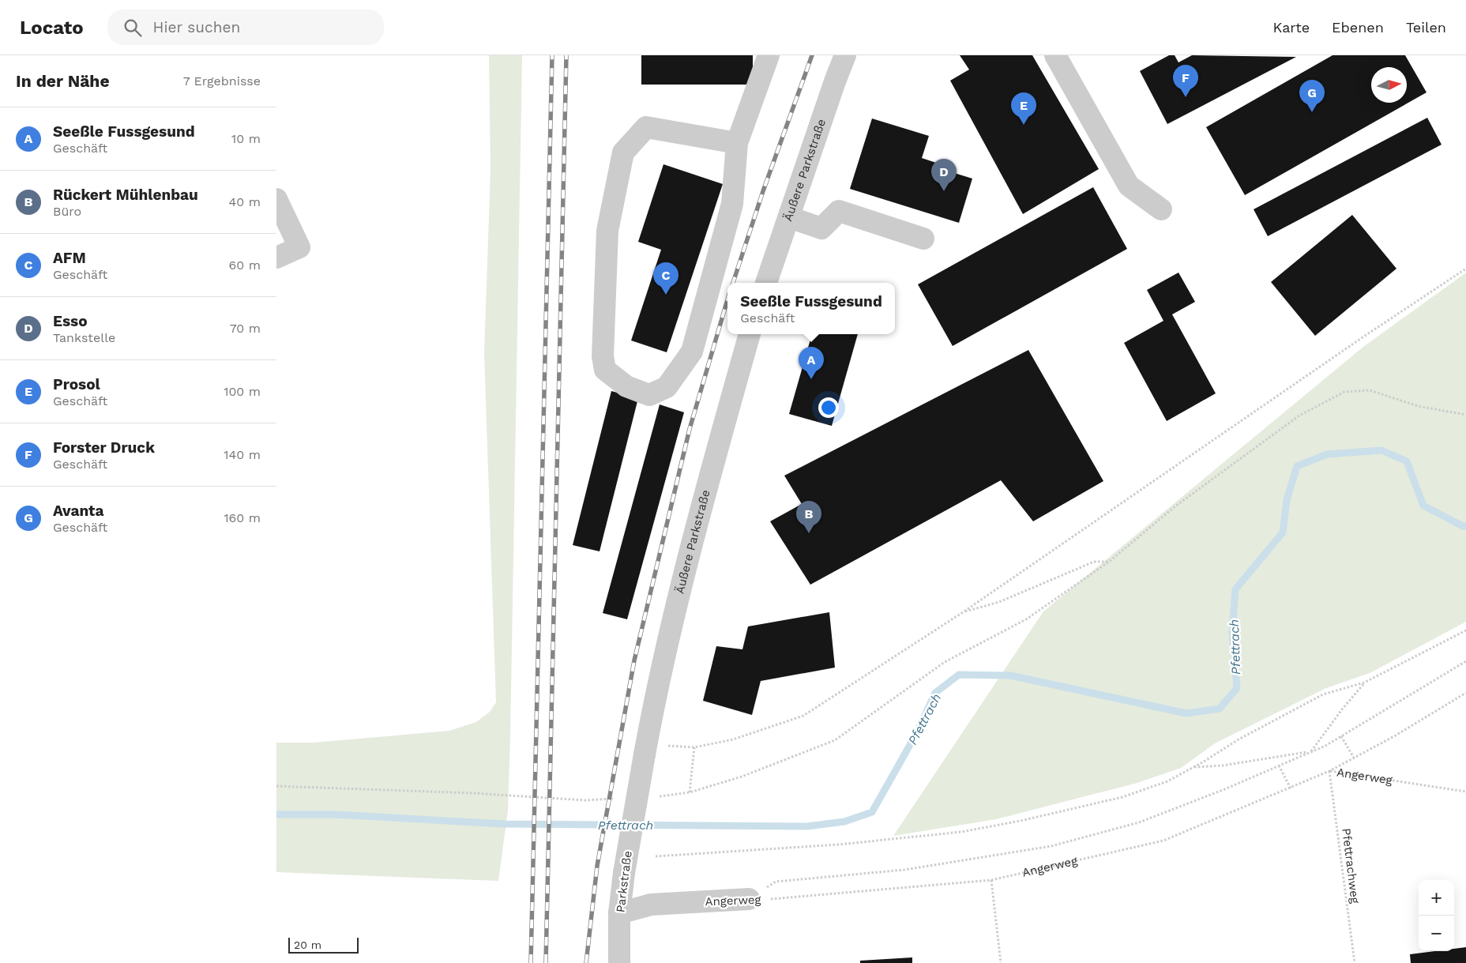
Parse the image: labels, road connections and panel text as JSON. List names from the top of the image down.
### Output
{
  "streets": {
    "street": ["Äußere Parkstraße", "Angerweg", "Parkstraße"],
    "path": ["Pfettrachweg"]
  },
  "crossings": [
    ["Äußere Parkstraße", "Parkstraße"],
    ["Angerweg", "Pfettrachweg"],
    ["Angerweg", "Parkstraße"]
  ],
  "water": ["Pfettrach"],
  "scale_bar": "20 m",
  "north": "right",
  "page": {
    "header": "Locato",
    "search": "Hier suchen",
    "nav": ["Karte", "Ebenen", "Teilen"],
    "heading": ["In der Nähe", "7 Ergebnisse"],
    "pins": [
      "F",
      "G",
      "E",
      "D",
      "C",
      "A",
      "B"
    ],
    "list": [
      {
        "mark": "A",
        "name": "Seeßle Fussgesund",
        "note": "Geschäft",
        "value": "10 m"
      },
      {
        "mark": "B",
        "name": "Rückert Mühlenbau",
        "note": "Büro",
        "value": "40 m"
      },
      {
        "mark": "C",
        "name": "AFM",
        "note": "Geschäft",
        "value": "60 m"
      },
      {
        "mark": "D",
        "name": "Esso",
        "note": "Tankstelle",
        "value": "70 m"
      },
      {
        "mark": "E",
        "name": "Prosol",
        "note": "Geschäft",
        "value": "100 m"
      },
      {
        "mark": "F",
        "name": "Forster Druck",
        "note": "Geschäft",
        "value": "140 m"
      },
      {
        "mark": "G",
        "name": "Avanta",
        "note": "Geschäft",
        "value": "160 m"
      }
    ],
    "popup": ["Seeßle Fussgesund", "Geschäft"],
    "map_buttons": ["+", "−"],
    "scale": "20 m"
  }
}
